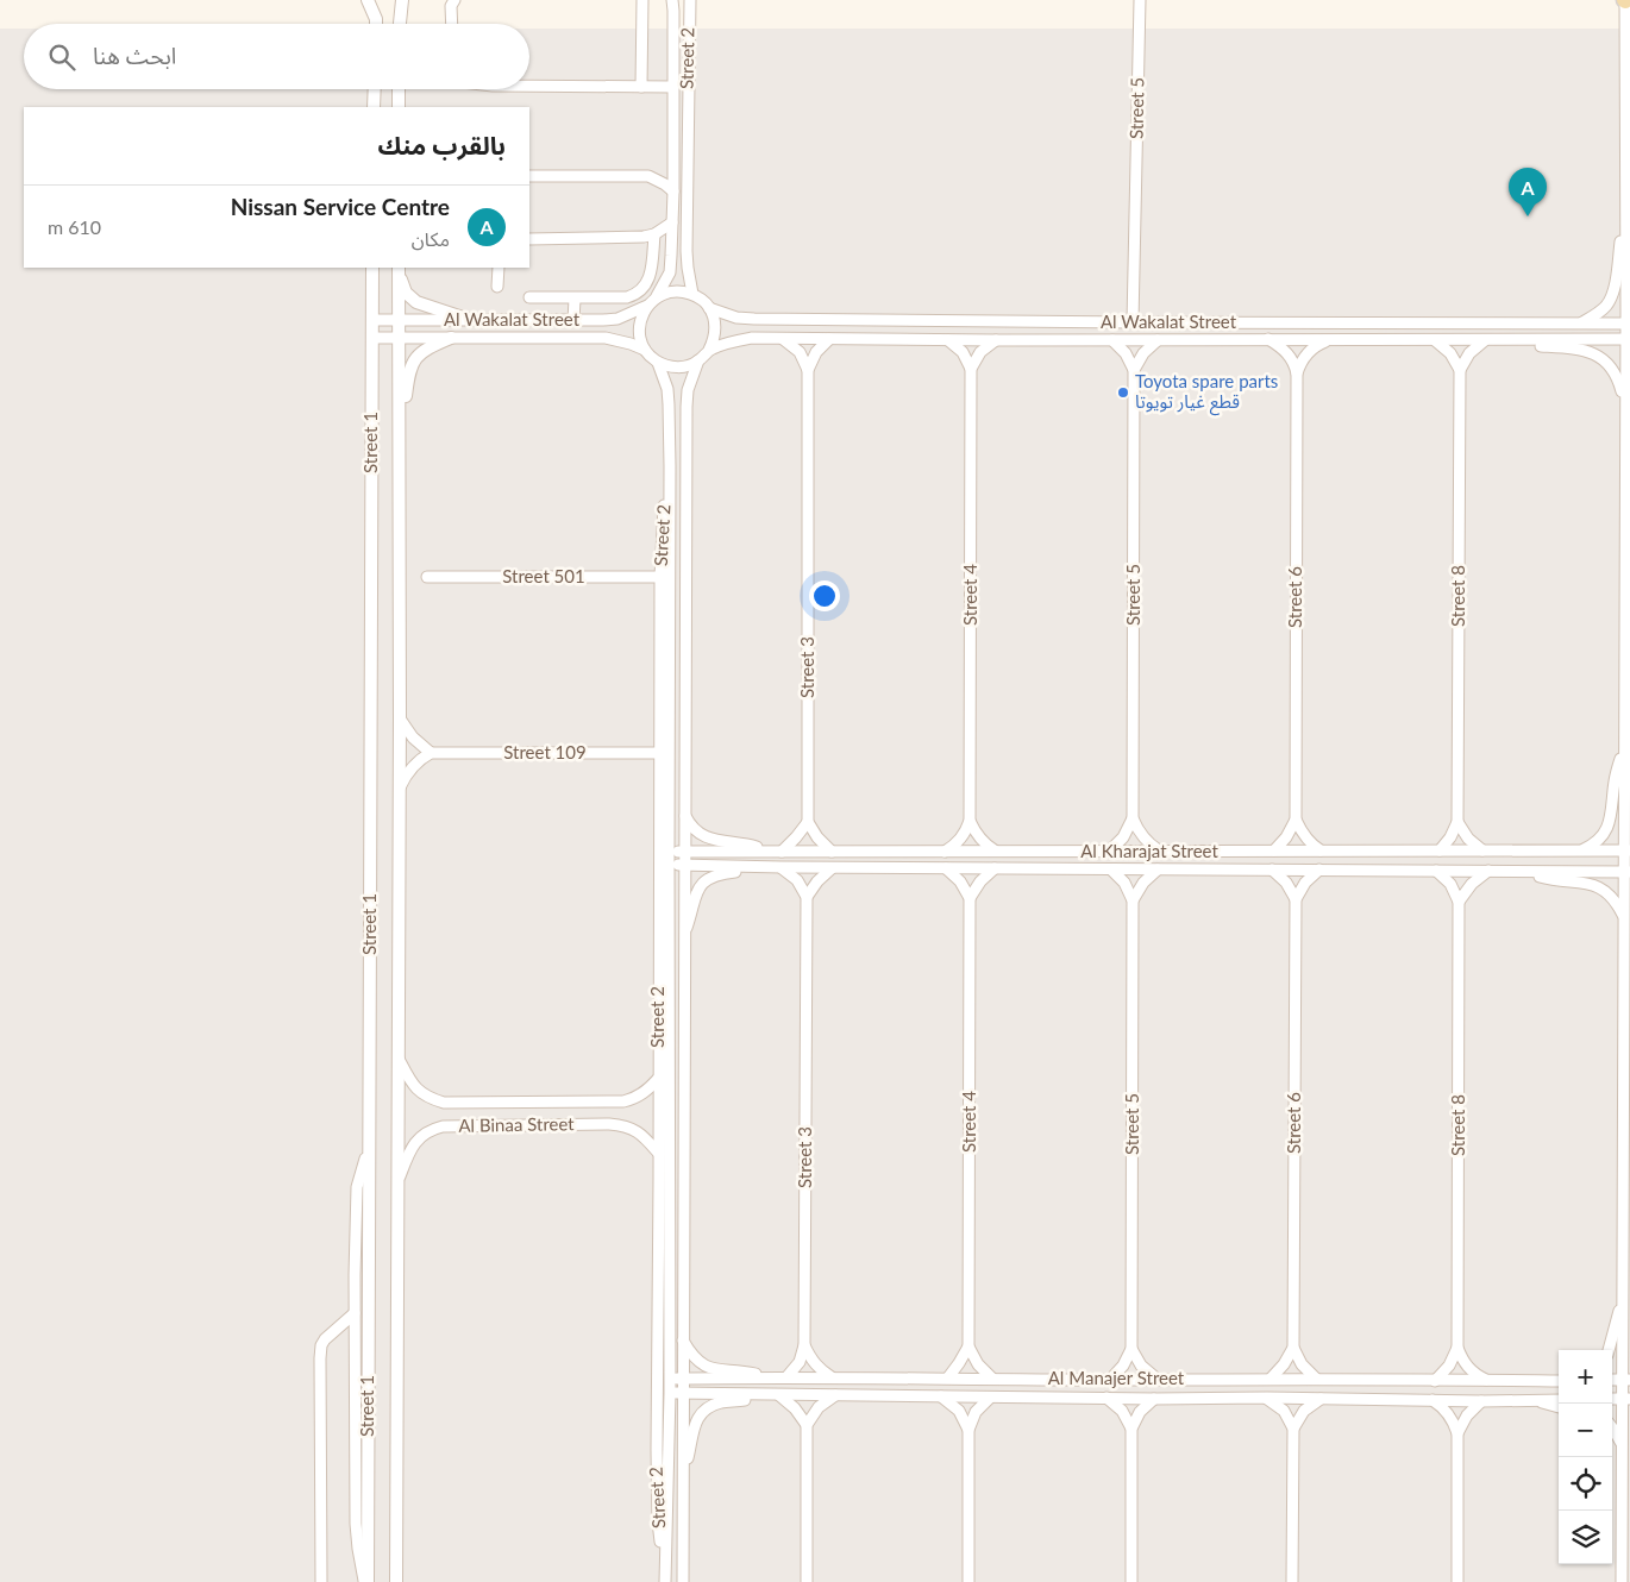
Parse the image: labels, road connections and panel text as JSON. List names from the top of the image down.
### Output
{
  "streets": {
    "street": [
      "Street 2",
      "Street 5",
      "Al Wakalat Street",
      "Street 1",
      "Street 501",
      "Street 4",
      "Street 8",
      "Street 6",
      "Street 3",
      "Street 109",
      "Al Kharajat Street",
      "Al Binaa Street",
      "Al Manajer Street"
    ]
  },
  "crossings": [
    ["Street 2", "Al Wakalat Street"],
    ["Street 2", "Street 501"],
    ["Street 2", "Street 109"],
    ["Street 2", "Al Kharajat Street"],
    ["Street 2", "Al Binaa Street"],
    ["Street 2", "Al Manajer Street"],
    ["Street 5", "Al Wakalat Street"],
    ["Al Wakalat Street", "Street 1"],
    ["Al Wakalat Street", "Street 6"],
    ["Al Wakalat Street", "Street 3"],
    ["Street 1", "Al Binaa Street"],
    ["Street 8", "Al Kharajat Street"],
    ["Street 6", "Al Kharajat Street"],
    ["Street 3", "Al Manajer Street"]
  ],
  "places": ["Toyota spare parts قطع غيار تويوتا"],
  "page": {
    "search": "ابحث هنا",
    "heading": "بالقرب منك",
    "pins": "A",
    "list": [
      {
        "mark": "A",
        "name": "Nissan Service Centre",
        "note": "مكان",
        "value": "610 m"
      }
    ],
    "map_buttons": ["+", "−"]
  }
}
